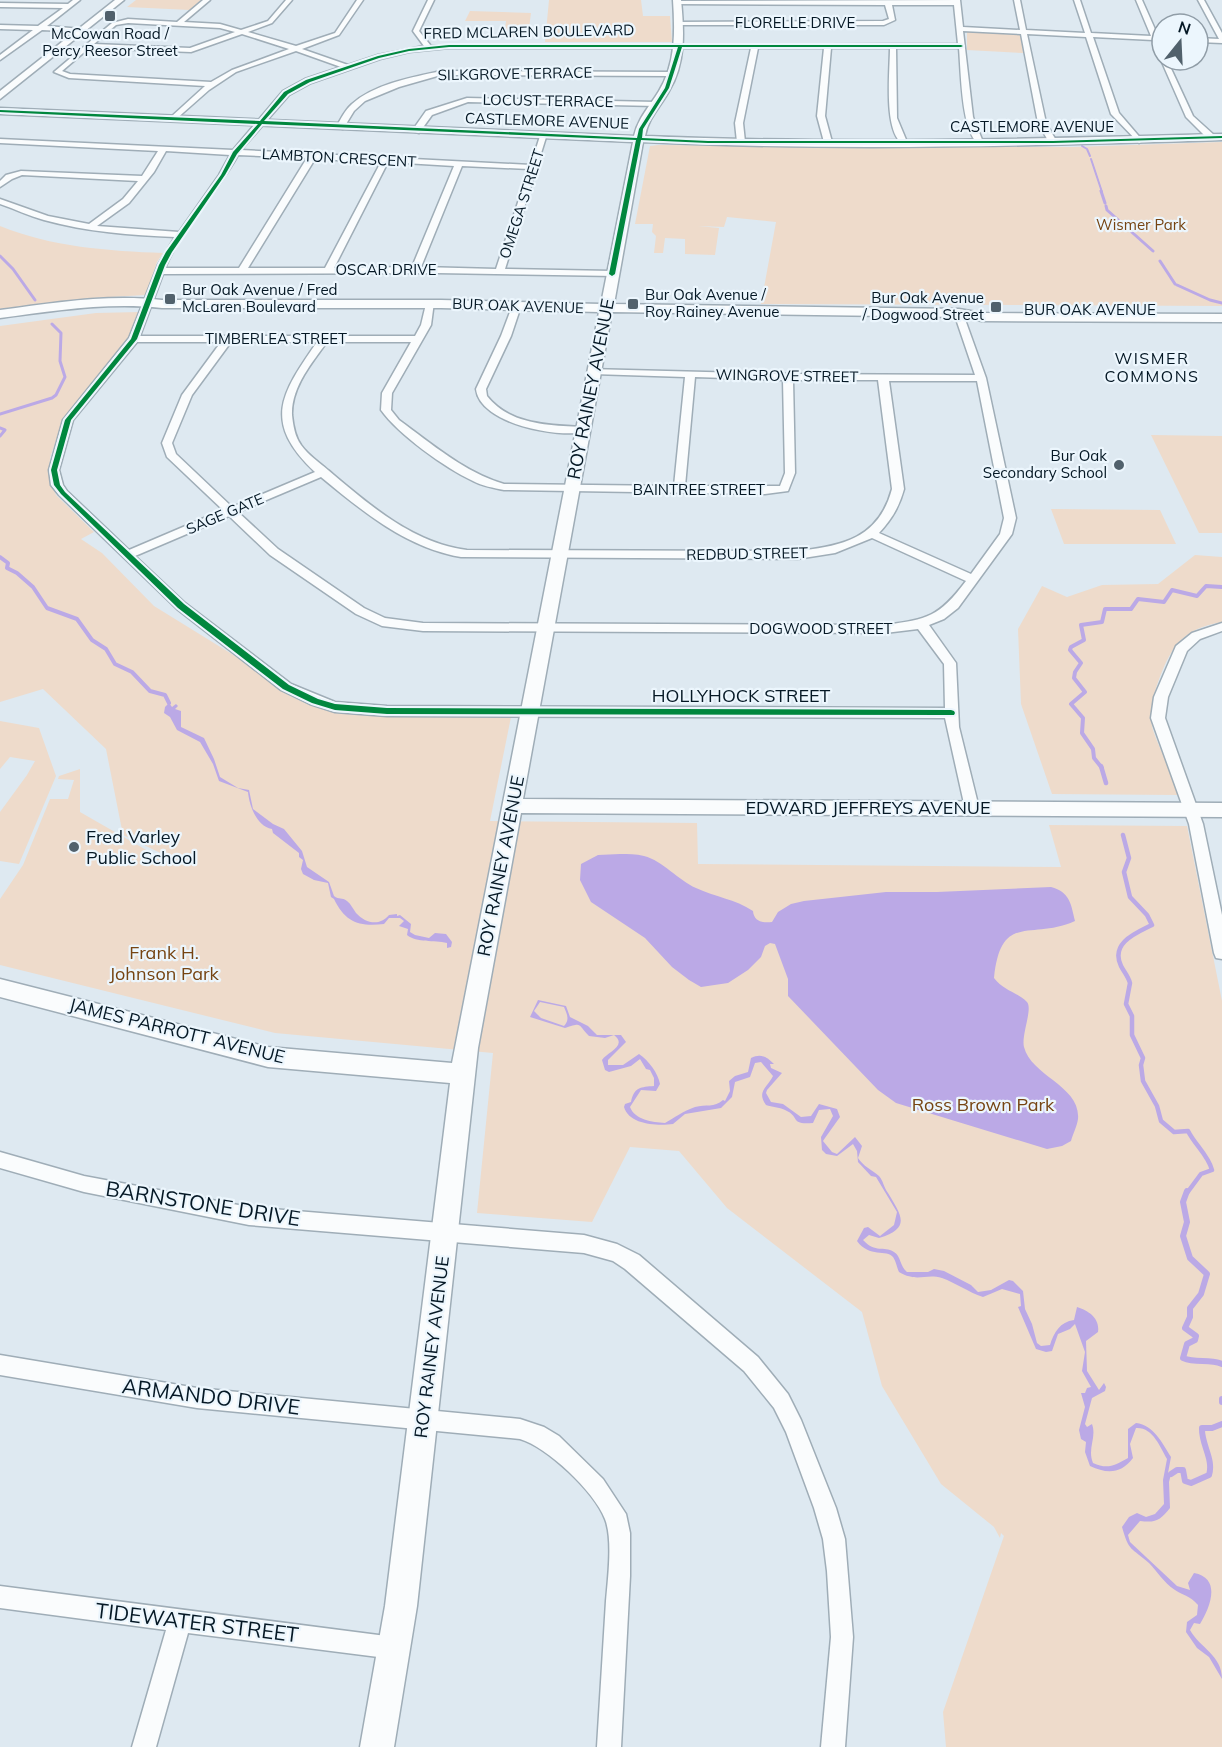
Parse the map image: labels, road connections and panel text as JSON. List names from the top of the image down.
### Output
{
  "streets": {
    "street": [
      "FLORELLE DRIVE",
      "FRED MCLAREN BOULEVARD",
      "SILKGROVE TERRACE",
      "LOCUST TERRACE",
      "CASTLEMORE AVENUE",
      "LAMBTON CRESCENT",
      "OMEGA STREET",
      "OSCAR DRIVE",
      "BUR OAK AVENUE",
      "TIMBERLEA STREET",
      "WINGROVE STREET",
      "ROY RAINEY AVENUE",
      "BAINTREE STREET",
      "SAGE GATE",
      "REDBUD STREET",
      "DOGWOOD STREET",
      "HOLLYHOCK STREET",
      "EDWARD JEFFREYS AVENUE",
      "JAMES PARROTT AVENUE",
      "BARNSTONE DRIVE",
      "ARMANDO DRIVE",
      "TIDEWATER STREET"
    ]
  },
  "crossings": [
    ["FLORELLE DRIVE", "ROY RAINEY AVENUE"],
    ["FRED MCLAREN BOULEVARD", "CASTLEMORE AVENUE"],
    ["FRED MCLAREN BOULEVARD", "LAMBTON CRESCENT"],
    ["FRED MCLAREN BOULEVARD", "OSCAR DRIVE"],
    ["FRED MCLAREN BOULEVARD", "BUR OAK AVENUE"],
    ["FRED MCLAREN BOULEVARD", "TIMBERLEA STREET"],
    ["FRED MCLAREN BOULEVARD", "ROY RAINEY AVENUE"],
    ["FRED MCLAREN BOULEVARD", "SAGE GATE"],
    ["FRED MCLAREN BOULEVARD", "HOLLYHOCK STREET"],
    ["SILKGROVE TERRACE", "CASTLEMORE AVENUE"],
    ["SILKGROVE TERRACE", "ROY RAINEY AVENUE"],
    ["LOCUST TERRACE", "CASTLEMORE AVENUE"],
    ["LOCUST TERRACE", "ROY RAINEY AVENUE"],
    ["CASTLEMORE AVENUE", "OMEGA STREET"],
    ["CASTLEMORE AVENUE", "ROY RAINEY AVENUE"],
    ["LAMBTON CRESCENT", "OMEGA STREET"],
    ["OMEGA STREET", "OSCAR DRIVE"],
    ["OSCAR DRIVE", "ROY RAINEY AVENUE"],
    ["BUR OAK AVENUE", "ROY RAINEY AVENUE"],
    ["BUR OAK AVENUE", "BAINTREE STREET"],
    ["BUR OAK AVENUE", "DOGWOOD STREET"],
    ["TIMBERLEA STREET", "BAINTREE STREET"],
    ["TIMBERLEA STREET", "REDBUD STREET"],
    ["TIMBERLEA STREET", "DOGWOOD STREET"],
    ["WINGROVE STREET", "ROY RAINEY AVENUE"],
    ["WINGROVE STREET", "BAINTREE STREET"],
    ["WINGROVE STREET", "REDBUD STREET"],
    ["WINGROVE STREET", "DOGWOOD STREET"],
    ["ROY RAINEY AVENUE", "BAINTREE STREET"],
    ["ROY RAINEY AVENUE", "REDBUD STREET"],
    ["ROY RAINEY AVENUE", "DOGWOOD STREET"],
    ["ROY RAINEY AVENUE", "HOLLYHOCK STREET"],
    ["ROY RAINEY AVENUE", "EDWARD JEFFREYS AVENUE"],
    ["ROY RAINEY AVENUE", "JAMES PARROTT AVENUE"],
    ["ROY RAINEY AVENUE", "BARNSTONE DRIVE"],
    ["ROY RAINEY AVENUE", "ARMANDO DRIVE"],
    ["ROY RAINEY AVENUE", "TIDEWATER STREET"],
    ["SAGE GATE", "REDBUD STREET"],
    ["SAGE GATE", "DOGWOOD STREET"],
    ["SAGE GATE", "HOLLYHOCK STREET"]
  ],
  "districts": ["WISMER COMMONS"],
  "parks": ["Wismer Park", "Frank H. Johnson Park", "Ross Brown Park"],
  "places": {
    "transit": [
      "McCowan Road / Percy Reesor Street",
      "Bur Oak Avenue / Fred McLaren Boulevard",
      "Bur Oak Avenue / Roy Rainey Avenue",
      "Bur Oak Avenue / Dogwood Street"
    ],
    "other": ["Bur Oak Secondary School", "Fred Varley Public School"]
  },
  "north": "top"
}
